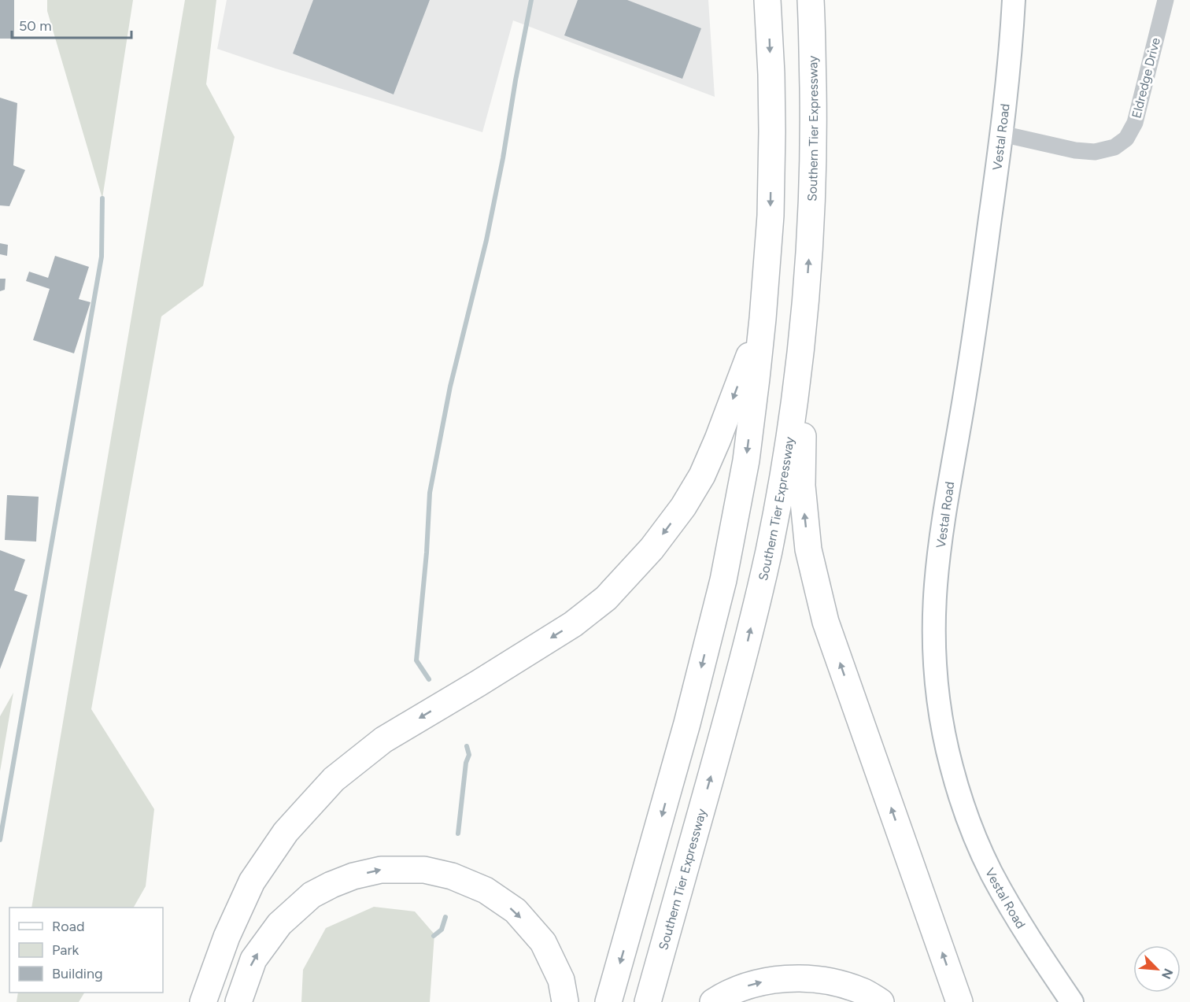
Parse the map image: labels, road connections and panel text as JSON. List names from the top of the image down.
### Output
{
  "streets": {
    "highway": ["Southern Tier Expressway"],
    "street": ["Eldredge Drive", "Vestal Road"]
  },
  "crossings": [
    ["Eldredge Drive", "Vestal Road"]
  ],
  "legend": ["Road", "Park", "Building"],
  "scale_bar": "50 m",
  "north": "bottom right"
}
